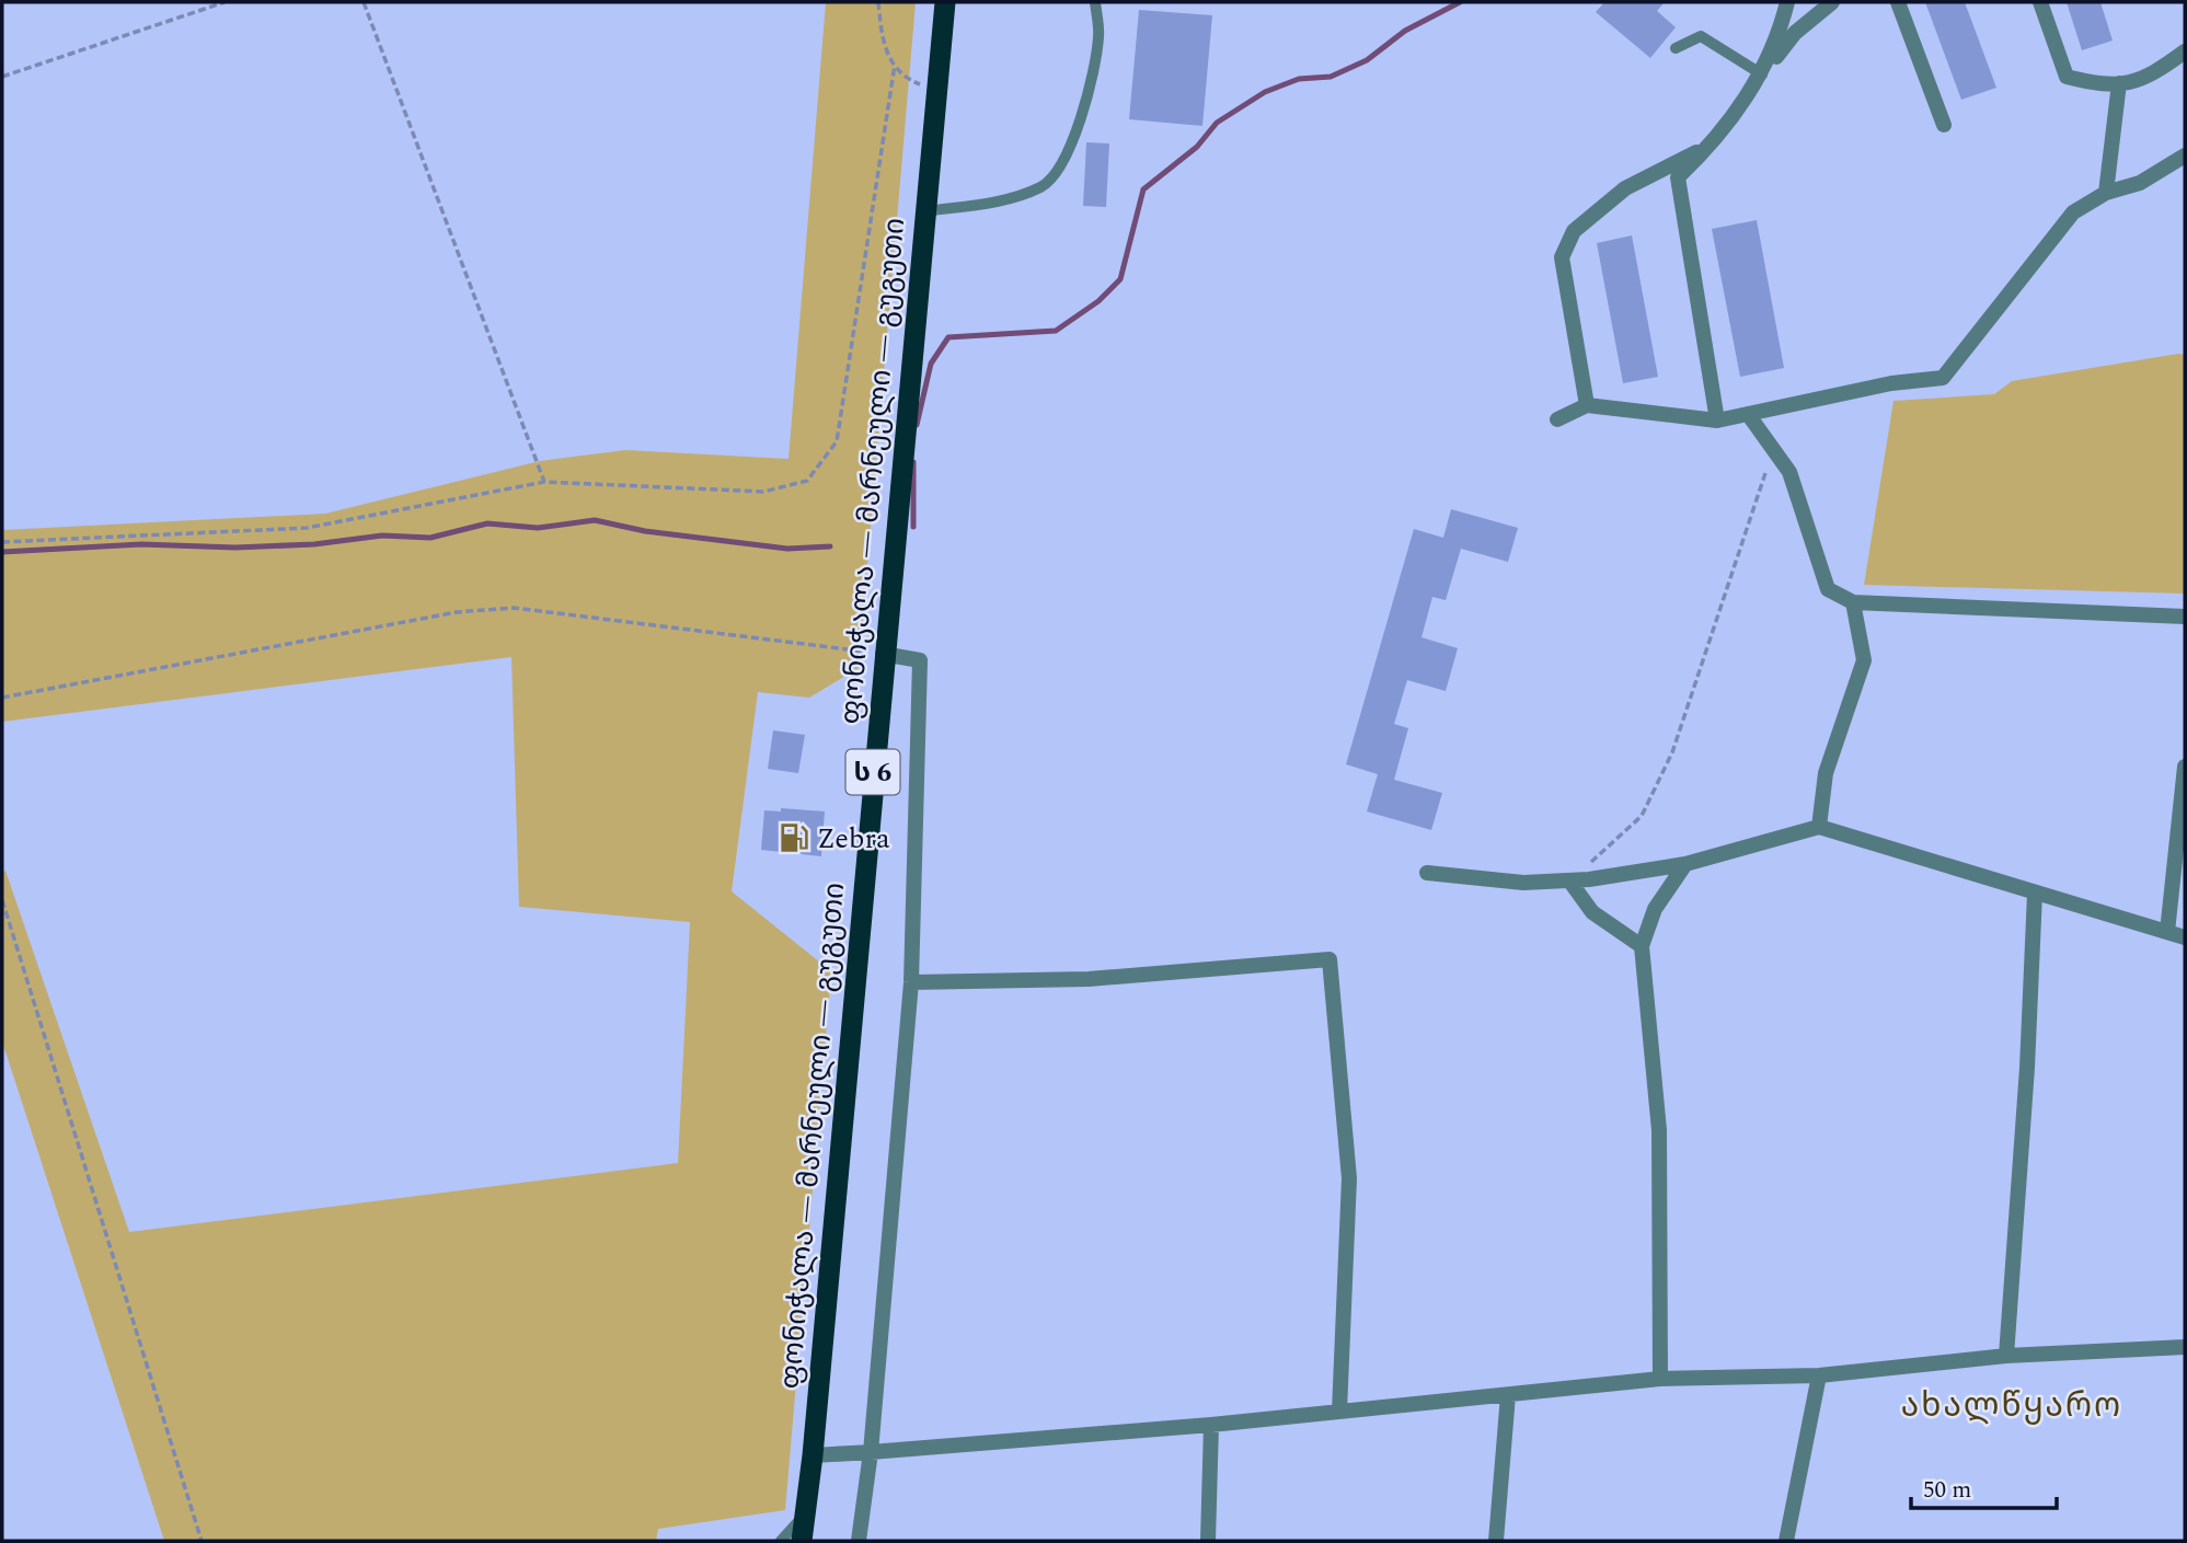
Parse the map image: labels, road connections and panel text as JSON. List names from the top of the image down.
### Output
{
  "streets": {
    "highway": ["ფონიჭალა — მარნეული — გუგუთი", "ს 6"]
  },
  "districts": ["ახალწყარო"],
  "places": {
    "fuel station": ["Zebra"]
  },
  "scale_bar": "50 m"
}
